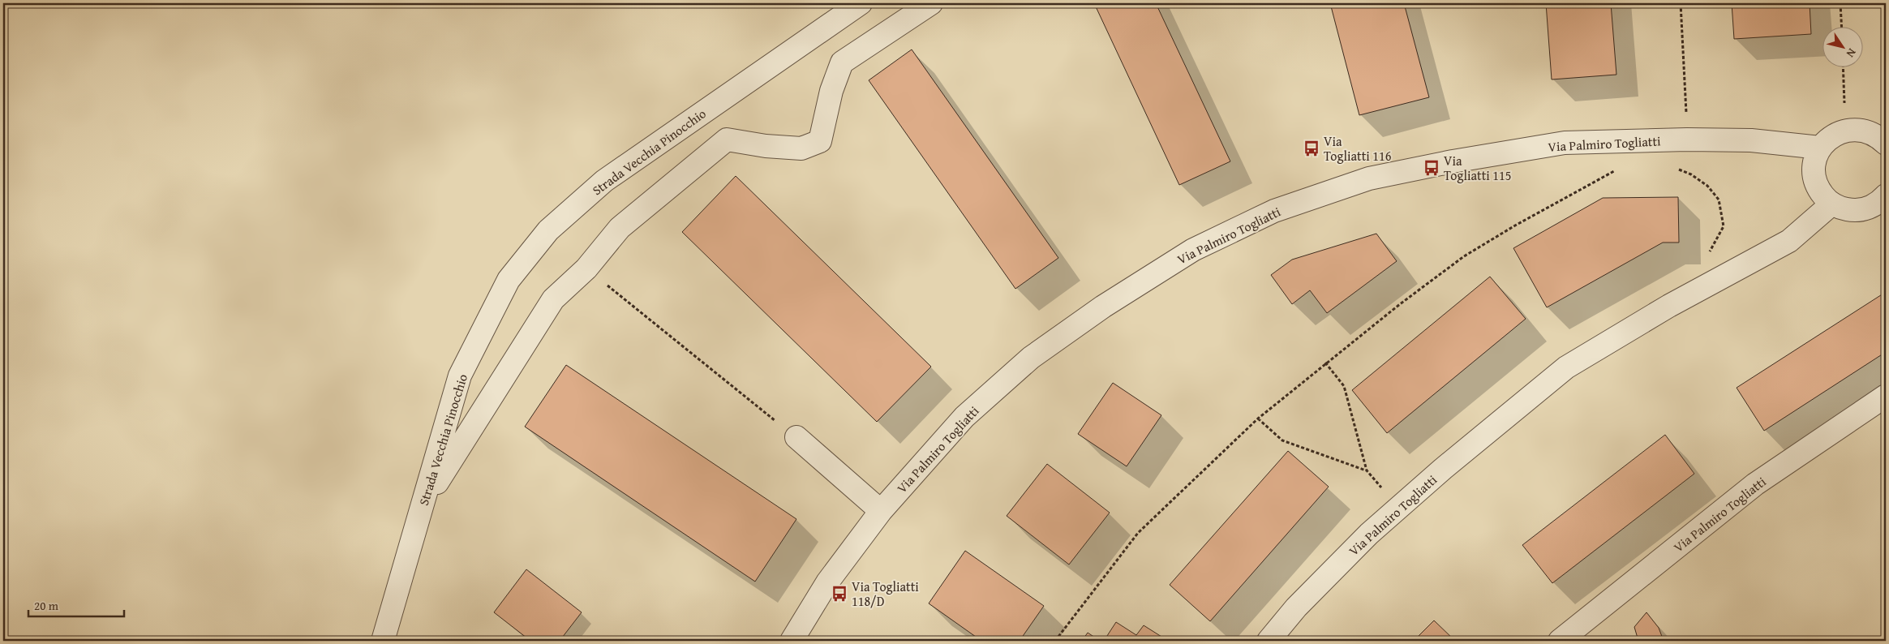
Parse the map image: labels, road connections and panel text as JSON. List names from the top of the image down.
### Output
{
  "streets": {
    "street": ["Via Palmiro Togliatti", "Strada Vecchia Pinocchio"]
  },
  "places": {
    "bus stop": ["Via Togliatti 116", "Via Togliatti 115", "Via Togliatti 118/D"]
  },
  "scale_bar": "20 m",
  "north": "bottom right"
}
